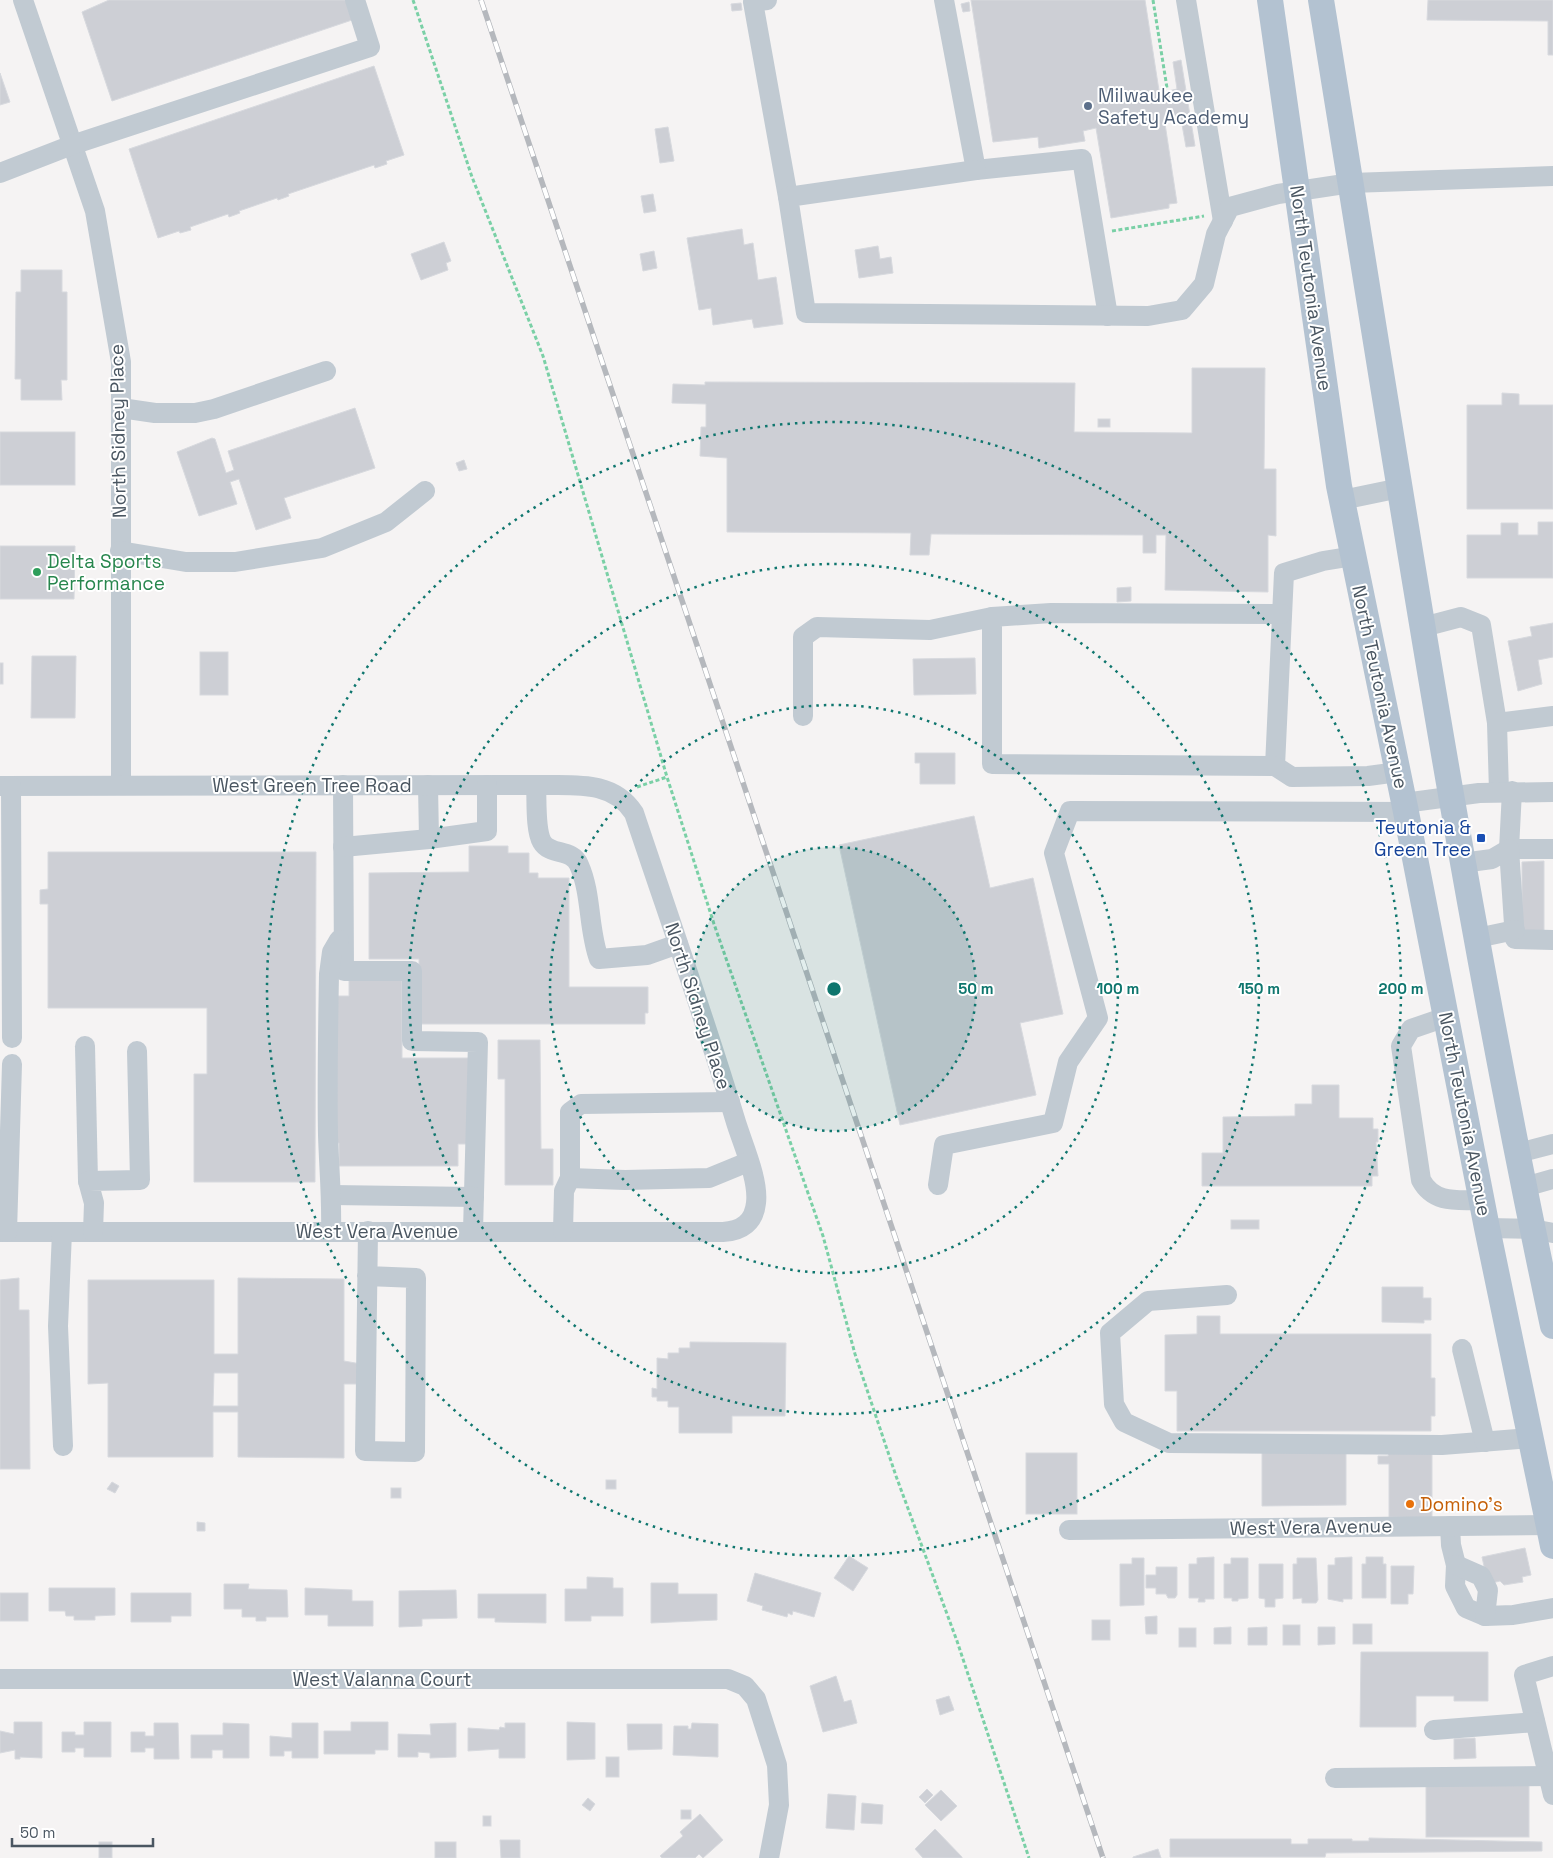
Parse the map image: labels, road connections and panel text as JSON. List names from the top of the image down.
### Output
{
  "streets": {
    "main road": ["North Teutonia Avenue"],
    "street": [
      "North Sidney Place",
      "West Green Tree Road",
      "West Vera Avenue",
      "West Valanna Court"
    ]
  },
  "crossings": [
    ["North Teutonia Avenue", "West Vera Avenue"],
    ["North Sidney Place", "West Green Tree Road"],
    ["North Sidney Place", "West Vera Avenue"]
  ],
  "places": {
    "other": ["Milwaukee Safety Academy", "Delta Sports Performance", "Domino's"],
    "transit": ["Teutonia & Green Tree"]
  },
  "scale_bar": "50 m",
  "rings": [
    "50 m",
    "100 m",
    "150 m",
    "200 m"
  ]
}
